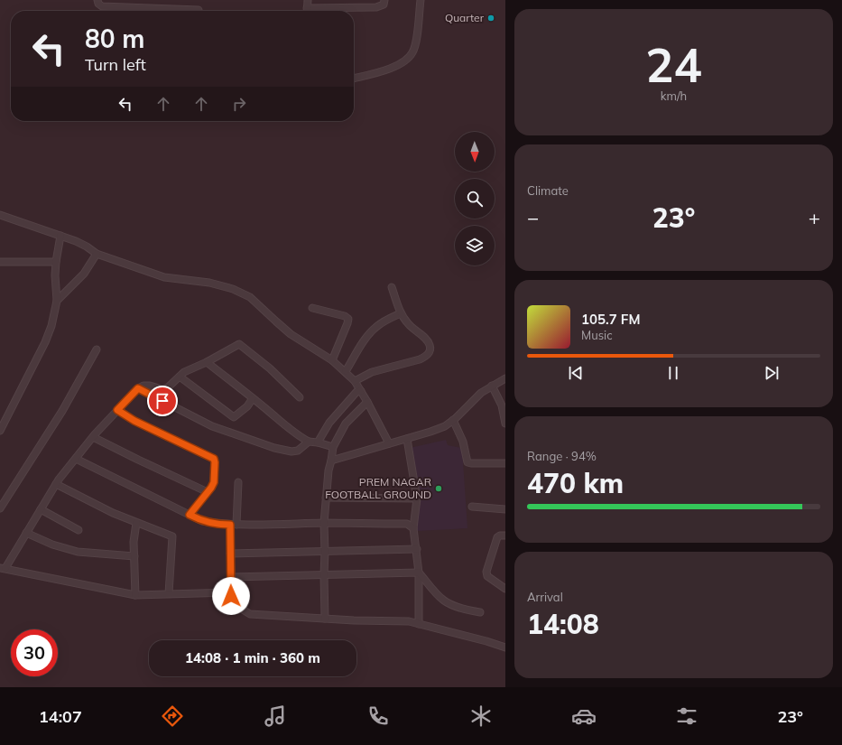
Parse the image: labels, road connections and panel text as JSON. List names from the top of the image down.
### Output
{
  "places": ["Quarter", "PREM NAGAR FOOTBALL GROUND"],
  "north": "bottom",
  "page": {
    "tile": [
      ["24", "km/h"],
      "Climate",
      ["Range · 94%", "470 km"],
      ["Arrival", "14:08"]
    ],
    "turn": ["80 m", "Turn left"],
    "heat": ["−", "23°", "+"],
    "song": ["105.7 FM", "Music"],
    "limit": "30",
    "trip": "14:08 · 1 min · 360 m",
    "tabs": ["14:07", "23°"]
  }
}
